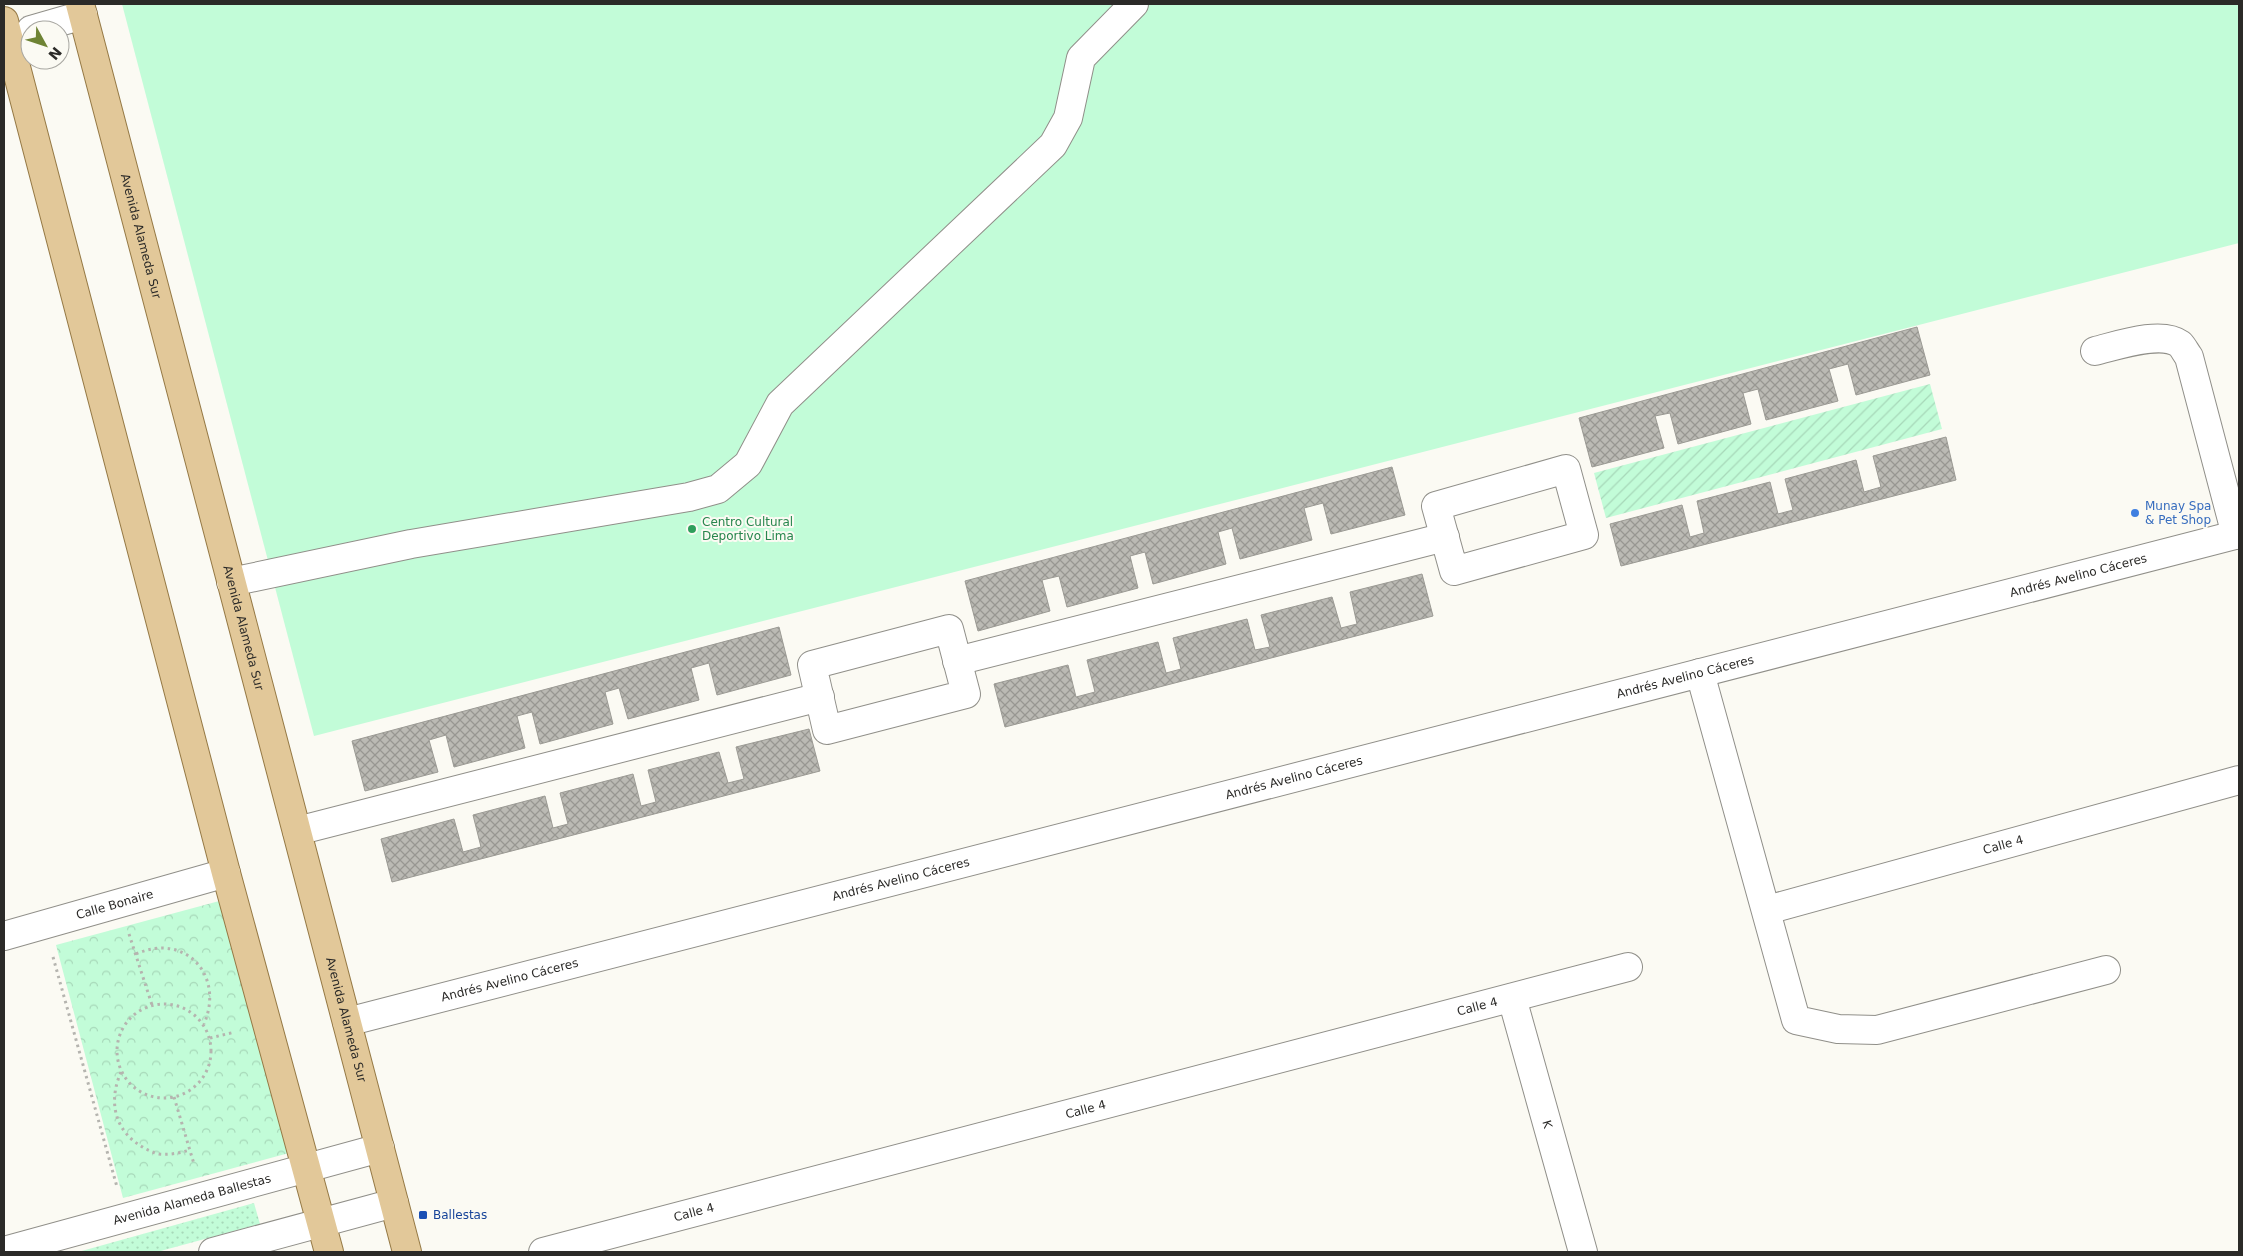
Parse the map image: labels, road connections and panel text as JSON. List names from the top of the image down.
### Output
{
  "streets": {
    "main road": ["Avenida Alameda Sur"],
    "street": [
      "Andrés Avelino Cáceres",
      "Calle 4",
      "Calle Bonaire",
      "K",
      "Avenida Alameda Ballestas"
    ]
  },
  "crossings": [
    ["Avenida Alameda Sur", "Andrés Avelino Cáceres"],
    ["Avenida Alameda Sur", "Avenida Alameda Ballestas"],
    ["Calle 4", "K"]
  ],
  "places": {
    "other": ["Munay Spa & Pet Shop", "Centro Cultural Deportivo Lima"],
    "transit": ["Ballestas"]
  },
  "north": "bottom right"
}
